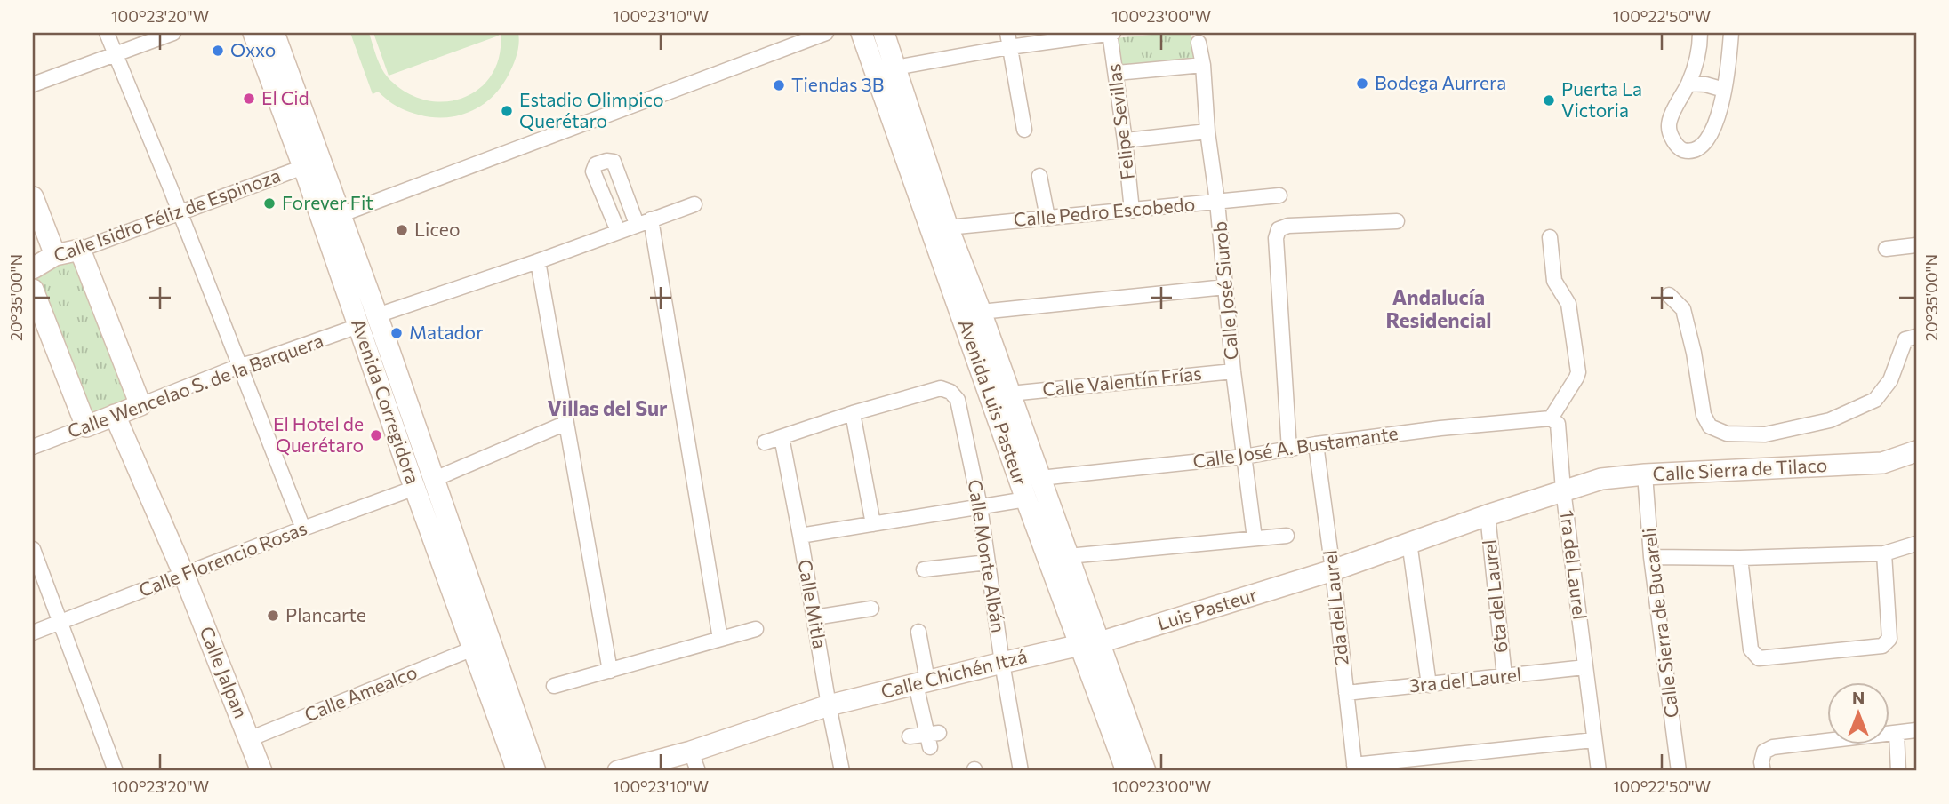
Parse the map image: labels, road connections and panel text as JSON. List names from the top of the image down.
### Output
{
  "streets": {
    "main road": [
      "Calle Isidro Féliz de Espinoza",
      "Calle Wencelao S. de la Barquera",
      "Avenida Corregidora",
      "Avenida Luis Pasteur",
      "Calle Sierra de Tilaco",
      "1ra del Laurel",
      "Luis Pasteur",
      "Calle Jalpan",
      "Calle Chichén Itzá"
    ],
    "street": [
      "Felipe Sevillas",
      "Calle Pedro Escobedo",
      "Calle José Siurob",
      "Calle Valentín Frías",
      "Calle José A. Bustamante",
      "Calle Monte Albán",
      "Calle Florencio Rosas",
      "6ta del Laurel",
      "Calle Mitla",
      "2da del Laurel",
      "Calle Sierra de Bucareli",
      "3ra del Laurel",
      "Calle Amealco"
    ]
  },
  "crossings": [
    ["Felipe Sevillas", "Calle Pedro Escobedo"],
    ["Calle Pedro Escobedo", "Calle José Siurob"],
    ["Calle Pedro Escobedo", "Avenida Luis Pasteur"],
    ["Calle Isidro Féliz de Espinoza", "Avenida Corregidora"],
    ["Calle José Siurob", "Calle Valentín Frías"],
    ["Calle José Siurob", "Calle José A. Bustamante"],
    ["Calle Valentín Frías", "Avenida Luis Pasteur"],
    ["Calle Wencelao S. de la Barquera", "Avenida Corregidora"],
    ["Calle Wencelao S. de la Barquera", "Calle Jalpan"],
    ["Avenida Corregidora", "Calle Florencio Rosas"],
    ["Avenida Corregidora", "Calle Amealco"],
    ["Avenida Luis Pasteur", "Calle José A. Bustamante"],
    ["Avenida Luis Pasteur", "Luis Pasteur"],
    ["Avenida Luis Pasteur", "Calle Chichén Itzá"],
    ["Calle José A. Bustamante", "2da del Laurel"],
    ["Calle Sierra de Tilaco", "1ra del Laurel"],
    ["Calle Sierra de Tilaco", "Calle Sierra de Bucareli"],
    ["Calle Monte Albán", "Calle Chichén Itzá"],
    ["Calle Florencio Rosas", "Calle Jalpan"],
    ["1ra del Laurel", "6ta del Laurel"],
    ["1ra del Laurel", "2da del Laurel"],
    ["1ra del Laurel", "Luis Pasteur"],
    ["1ra del Laurel", "3ra del Laurel"],
    ["6ta del Laurel", "3ra del Laurel"],
    ["Calle Mitla", "Calle Chichén Itzá"],
    ["2da del Laurel", "Luis Pasteur"],
    ["2da del Laurel", "3ra del Laurel"],
    ["Luis Pasteur", "Calle Chichén Itzá"],
    ["Calle Jalpan", "Calle Amealco"]
  ],
  "districts": ["Andalucía Residencial", "Villas del Sur"],
  "places": [
    "Oxxo",
    "Bodega Aurrera",
    "Tiendas 3B",
    "El Cid",
    "Puerta La Victoria",
    "Estadio Olimpico Querétaro",
    "Forever Fit",
    "Liceo",
    "Matador",
    "El Hotel de Querétaro",
    "Plancarte"
  ],
  "north": "top",
  "coordinates": [
    "100°23'20\"W",
    "100°23'10\"W",
    "100°23'00\"W",
    "100°22'50\"W",
    "20°35'00\"N"
  ]
}
